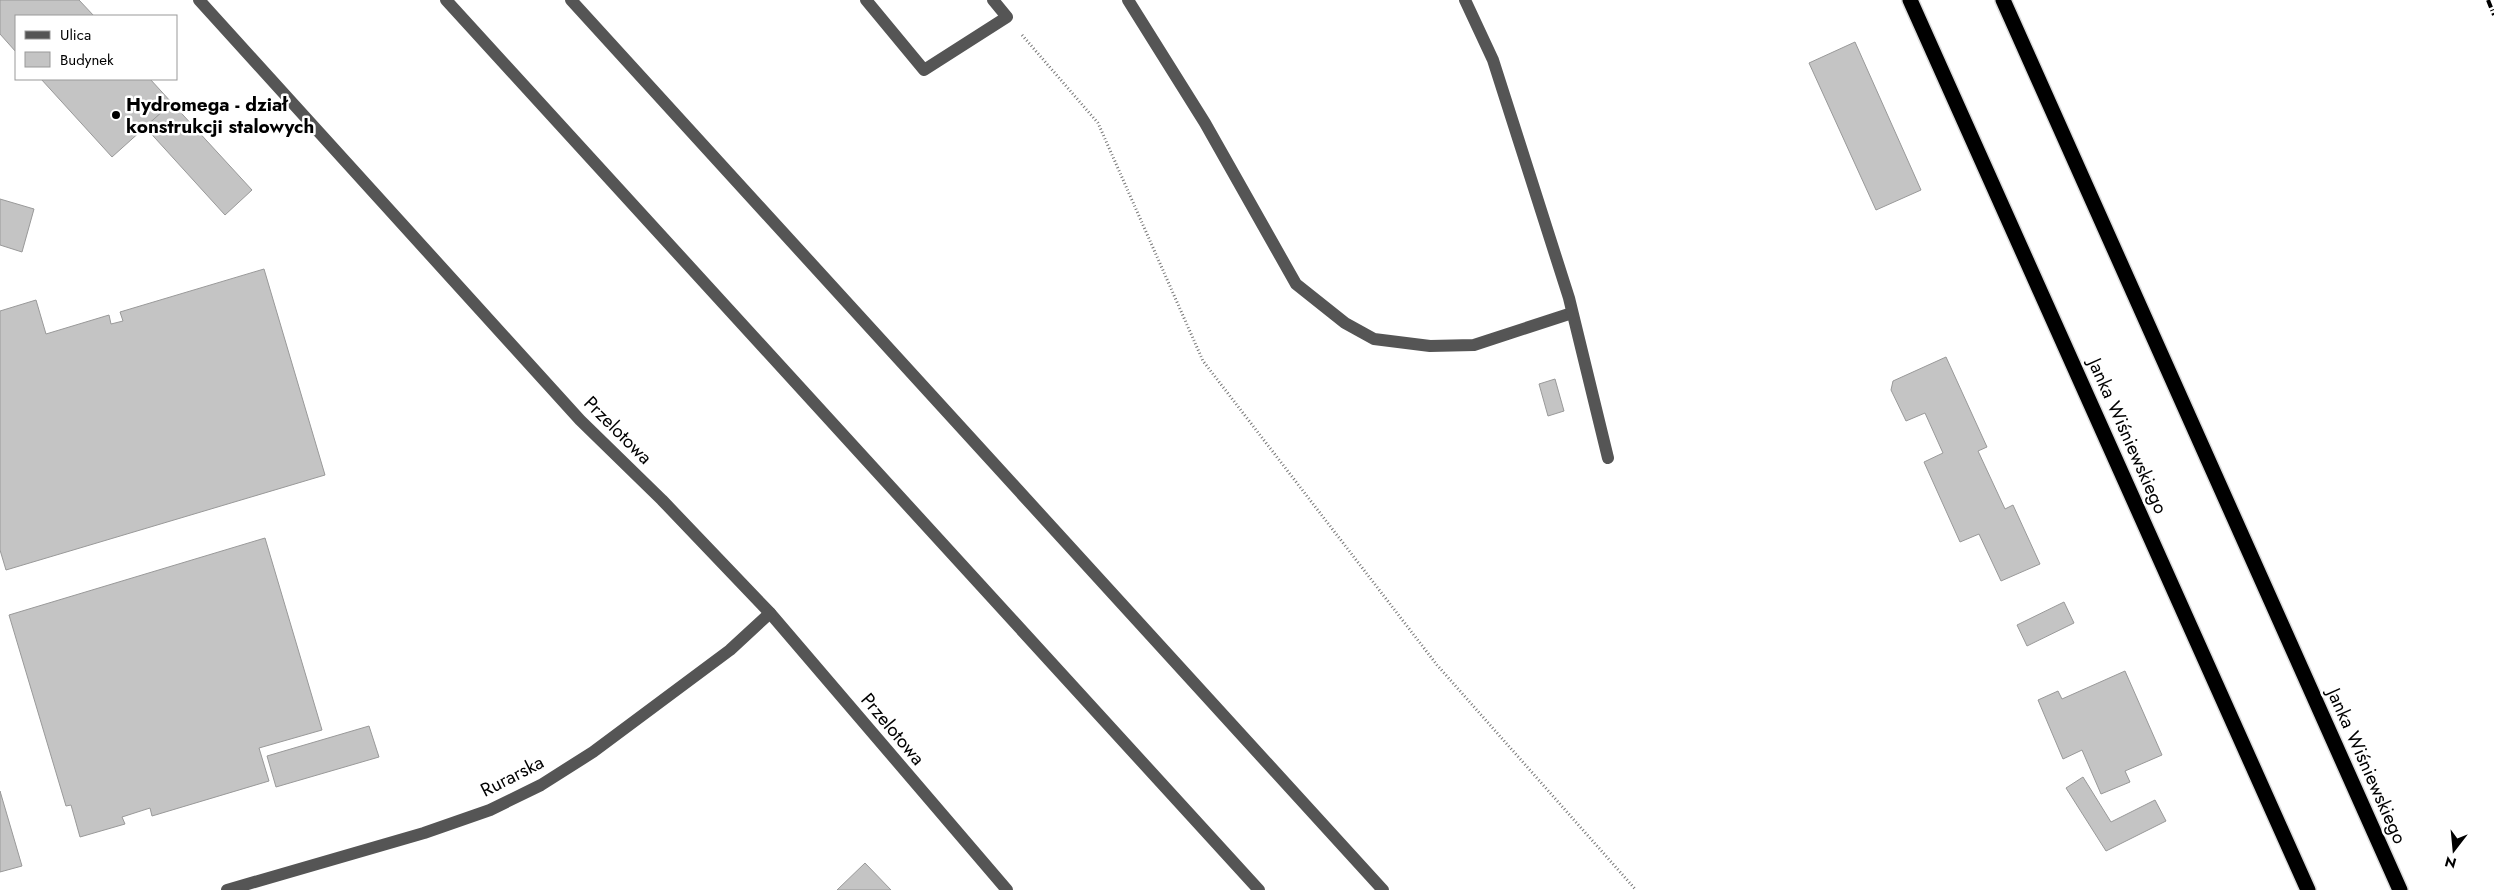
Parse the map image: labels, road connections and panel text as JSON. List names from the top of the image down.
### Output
{
  "streets": {
    "highway": ["Janka Wiśniewskiego"],
    "street": ["Przelotowa", "Rurarska"]
  },
  "crossings": [
    ["Przelotowa", "Rurarska"]
  ],
  "places": ["Hydromega - dział konstrukcji stalowych"],
  "legend": ["Ulica", "Budynek"],
  "north": "bottom"
}
